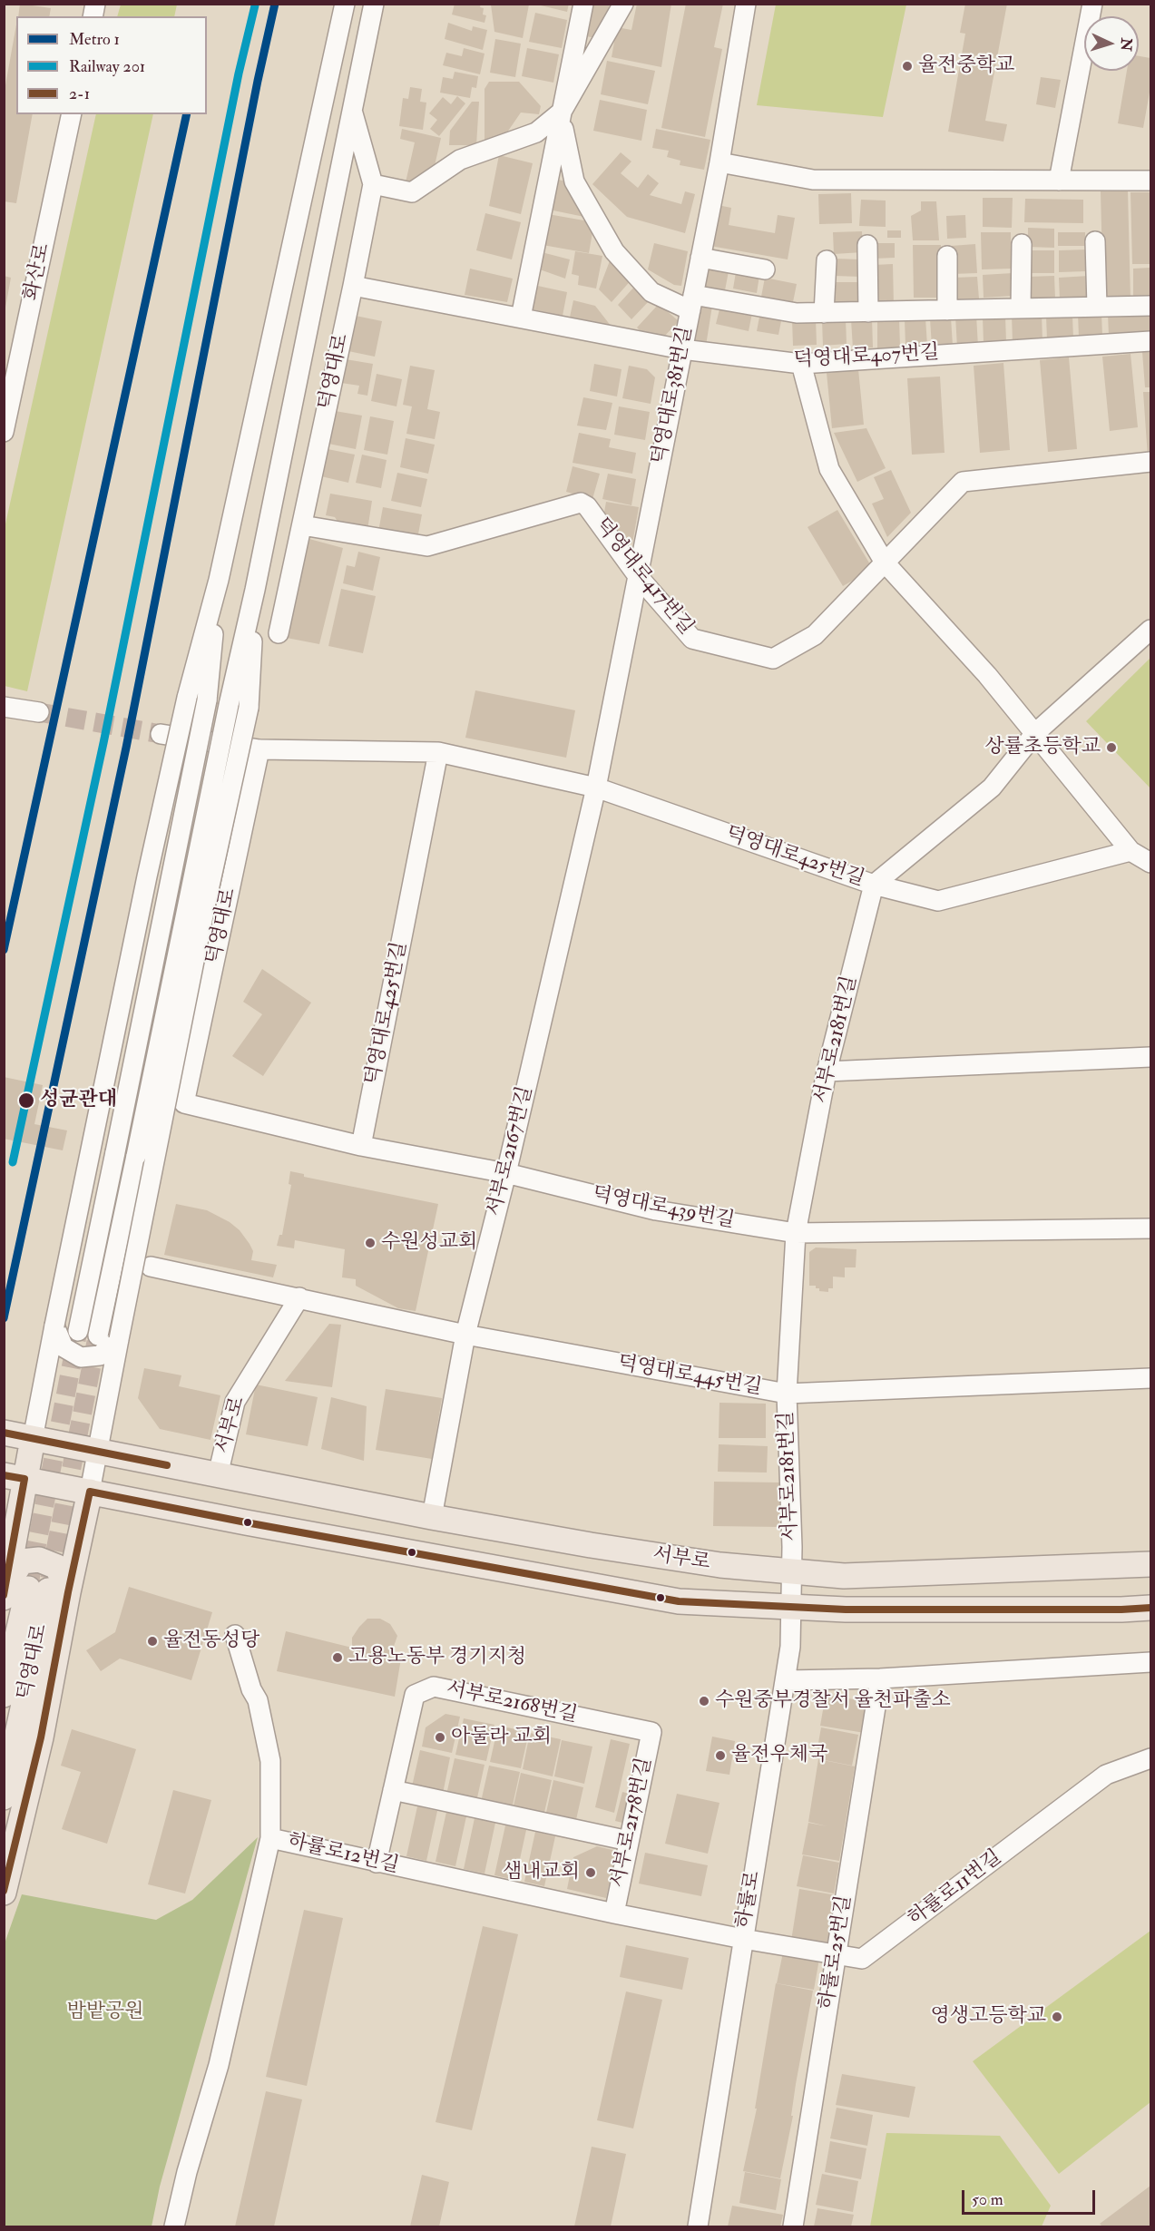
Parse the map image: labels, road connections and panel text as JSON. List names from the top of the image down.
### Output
{
  "streets": {
    "main road": ["덕영대로", "서부로"],
    "street": [
      "화산로",
      "덕영대로407번길",
      "덕영대로381번길",
      "덕영대로417번길",
      "덕영대로425번길",
      "서부로2181번길",
      "서부로2167번길",
      "덕영대로439번길",
      "덕영대로445번길",
      "서부로2168번길",
      "서부로2178번길",
      "하률로12번길",
      "하률로11번길",
      "하률로",
      "하률로25번길"
    ]
  },
  "crossings": [
    ["덕영대로407번길", "덕영대로"],
    ["덕영대로407번길", "덕영대로381번길"],
    ["덕영대로", "덕영대로417번길"],
    ["덕영대로", "덕영대로425번길"],
    ["덕영대로", "덕영대로439번길"],
    ["덕영대로381번길", "덕영대로417번길"],
    ["덕영대로381번길", "덕영대로425번길"],
    ["덕영대로381번길", "서부로2167번길"],
    ["덕영대로425번길", "서부로2181번길"],
    ["덕영대로425번길", "서부로2167번길"],
    ["덕영대로425번길", "덕영대로439번길"],
    ["서부로2181번길", "덕영대로439번길"],
    ["서부로2181번길", "덕영대로445번길"],
    ["서부로2181번길", "서부로"],
    ["서부로2181번길", "하률로"],
    ["서부로2167번길", "덕영대로439번길"],
    ["서부로2167번길", "덕영대로445번길"],
    ["서부로2167번길", "서부로"],
    ["덕영대로445번길", "서부로"],
    ["서부로", "하률로"],
    ["서부로2168번길", "서부로2178번길"],
    ["서부로2168번길", "하률로12번길"],
    ["서부로2178번길", "하률로12번길"],
    ["하률로12번길", "하률로11번길"],
    ["하률로12번길", "하률로"],
    ["하률로11번길", "하률로"],
    ["하률로11번길", "하률로25번길"]
  ],
  "parks": ["밤밭공원"],
  "places": [
    "율전중학교",
    "상률초등학교",
    "성균관대",
    "수원성교회",
    "율전동성당",
    "고용노동부 경기지청",
    "수원중부경찰서 율천파출소",
    "아둘라 교회",
    "율전우체국",
    "샘내교회",
    "영생고등학교"
  ],
  "lines": ["metro line 1", "rail line 201", "transit line 2-1"],
  "legend": ["Metro 1", "Railway 201", "2-1"],
  "scale_bar": "50 m",
  "north": "right"
}
